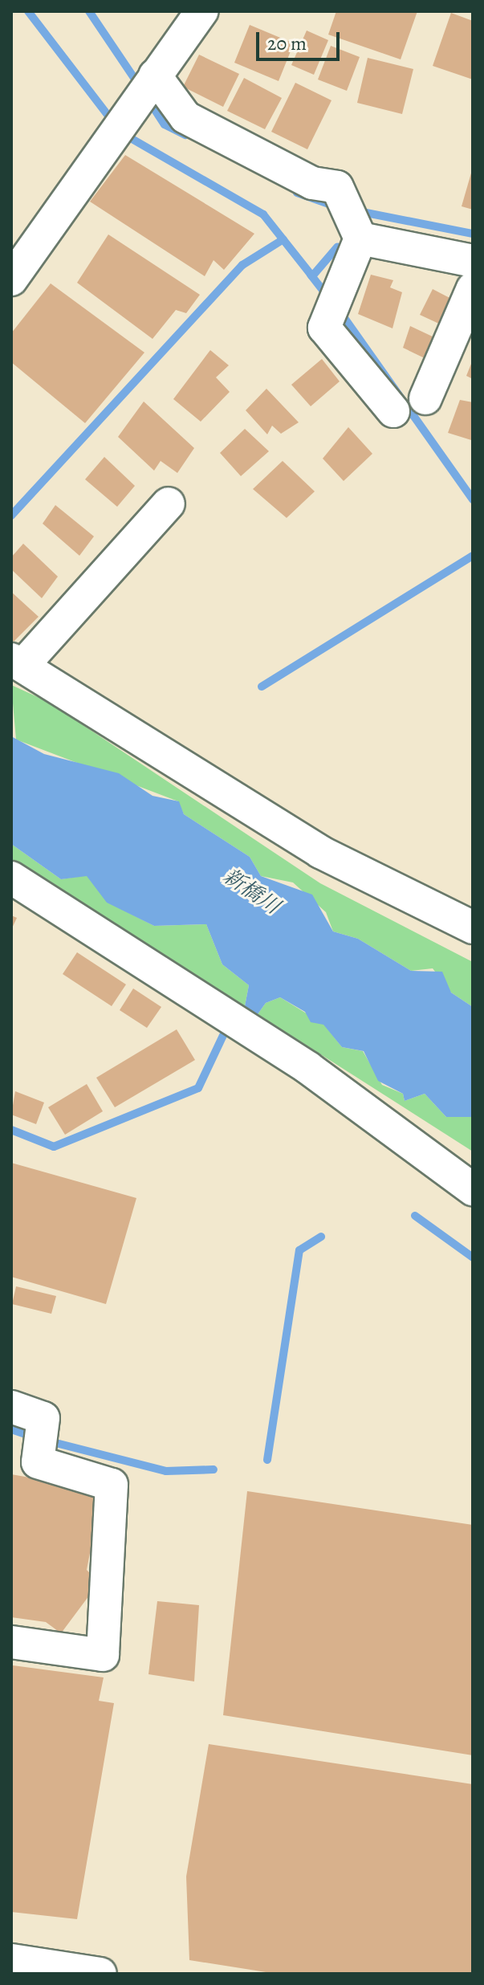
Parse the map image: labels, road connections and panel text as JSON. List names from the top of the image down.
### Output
{
  "water": ["新橋川"],
  "scale_bar": "20 m"
}
